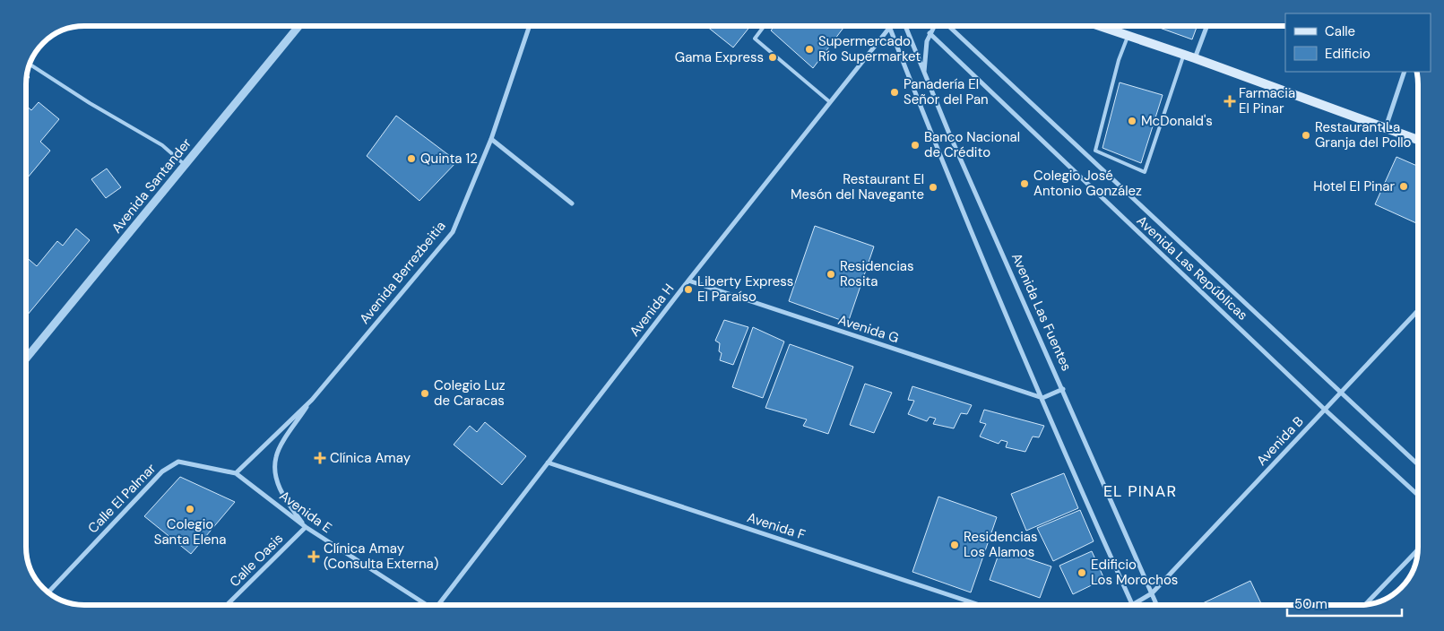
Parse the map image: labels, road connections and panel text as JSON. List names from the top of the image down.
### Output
{
  "streets": {
    "street": [
      "Avenida Santander",
      "Avenida Las Repúblicas",
      "Avenida Berrezbeitia",
      "Avenida H",
      "Avenida Las Fuentes",
      "Avenida G",
      "Avenida B",
      "Calle El Palmar",
      "Avenida E",
      "Avenida F",
      "Calle Oasis"
    ]
  },
  "crossings": [
    ["Avenida Las Repúblicas", "Avenida B"],
    ["Avenida Berrezbeitia", "Calle El Palmar"],
    ["Avenida Berrezbeitia", "Avenida E"],
    ["Avenida Berrezbeitia", "Calle Oasis"],
    ["Avenida H", "Avenida G"],
    ["Avenida H", "Avenida F"],
    ["Avenida Las Fuentes", "Avenida B"],
    ["Calle El Palmar", "Avenida E"],
    ["Avenida E", "Calle Oasis"]
  ],
  "districts": ["EL PINAR"],
  "places": {
    "other": [
      "Supermercado Río Supermarket",
      "Gama Express",
      "Panadería El Señor del Pan",
      "McDonald's",
      "Restaurant La Granja del Pollo",
      "Banco Nacional de Crédito",
      "Quinta 12",
      "Colegio José Antonio González",
      "Hotel El Pinar",
      "Restaurant El Mesón del Navegante",
      "Residencias Rosita",
      "Liberty Express El Paraíso",
      "Colegio Luz de Caracas",
      "Colegio Santa Elena",
      "Residencias Los Alamos",
      "Edificio Los Morochos"
    ],
    "health": ["Farmacia El Pinar", "Clínica Amay", "Clínica Amay (Consulta Externa)"]
  },
  "legend": ["Calle", "Edificio"],
  "scale_bar": "50 m"
}
